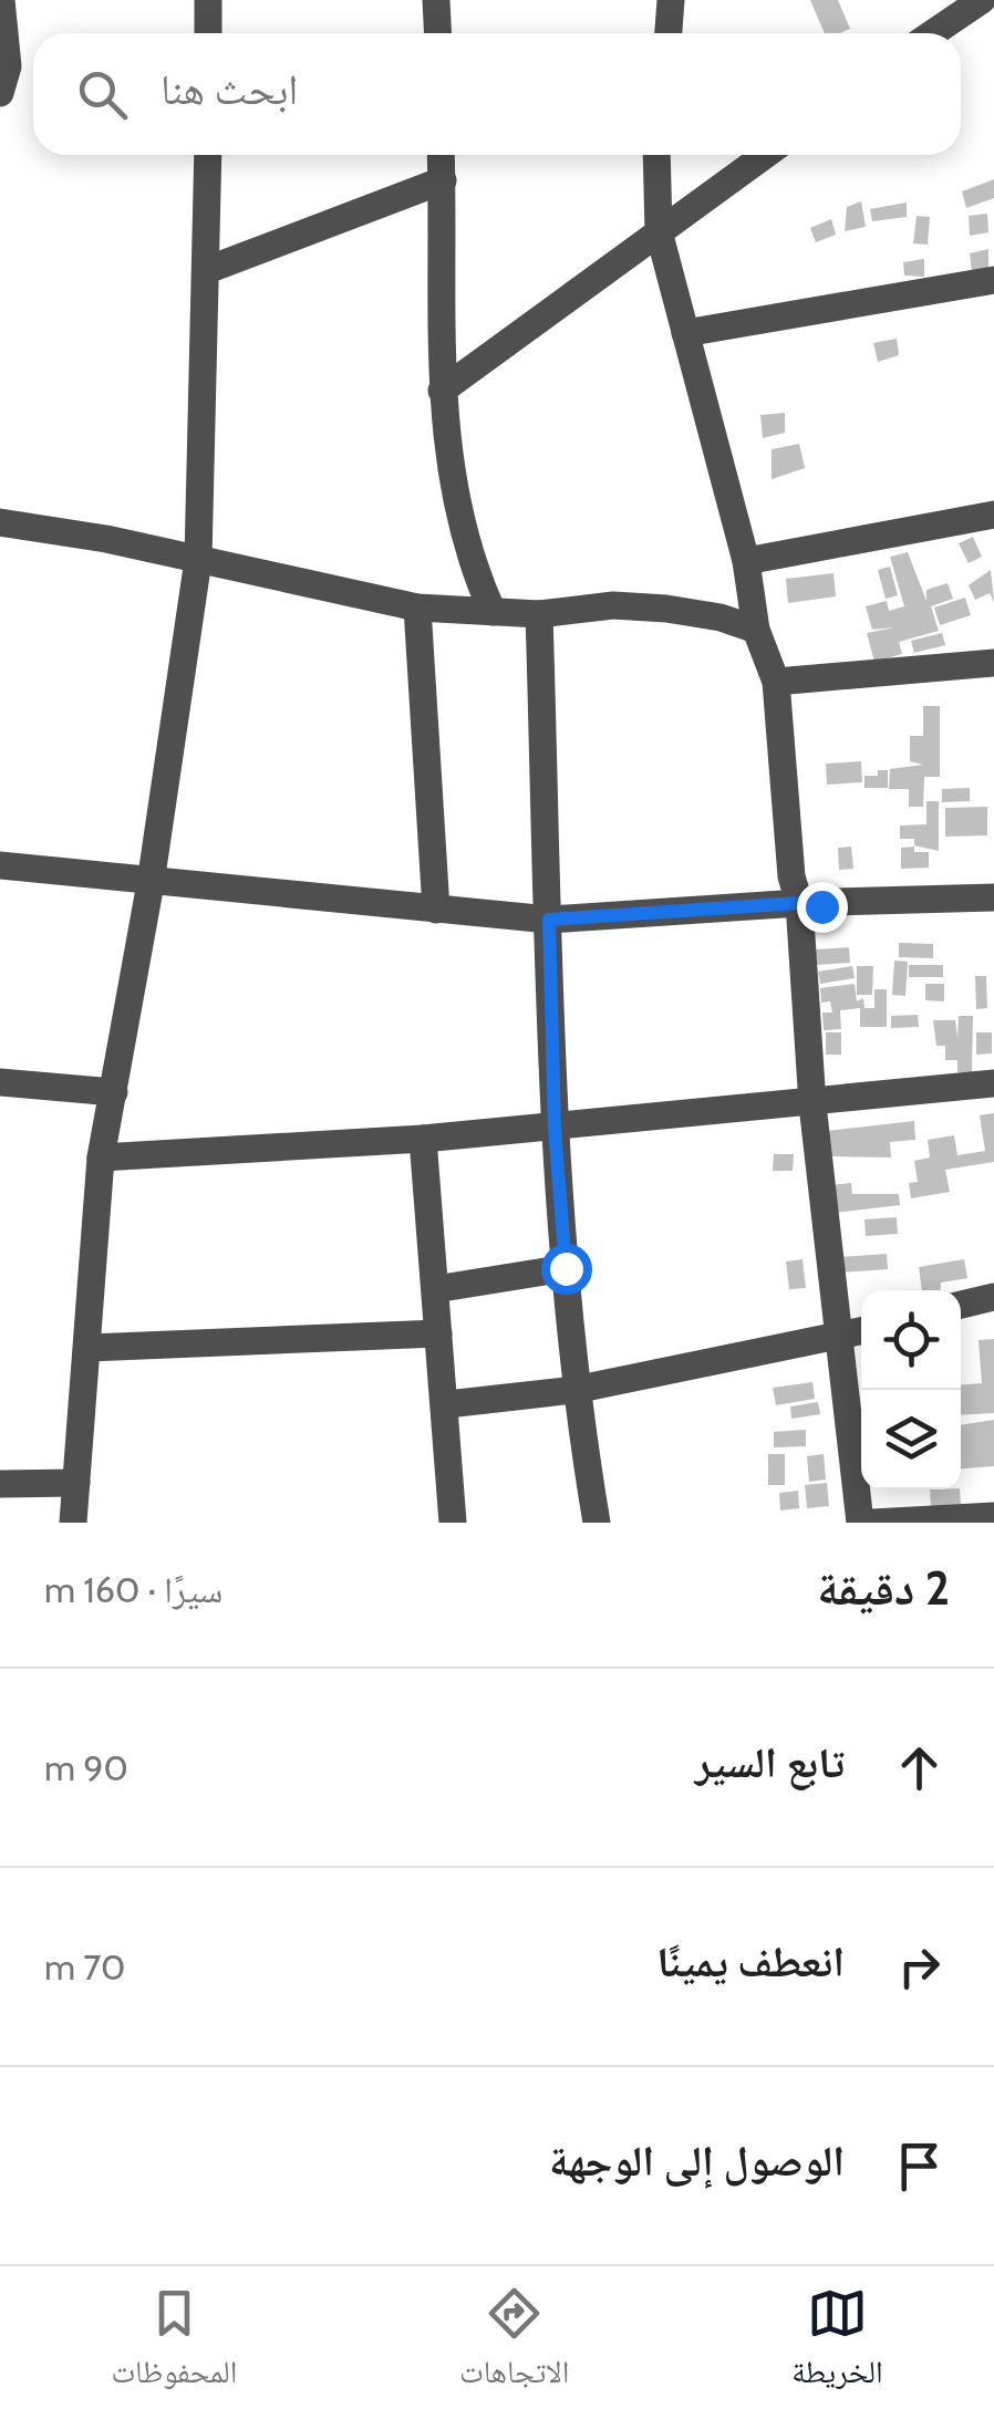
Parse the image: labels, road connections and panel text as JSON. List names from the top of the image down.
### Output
{
  "page": {
    "search": "ابحث هنا",
    "heading": ["2 دقيقة", "سيرًا · 160 m"],
    "list": [
      ["تابع السير", "90 m"],
      ["انعطف يمينًا", "70 m"],
      "الوصول إلى الوجهة"
    ],
    "nav": ["الخريطة", "الاتجاهات", "المحفوظات"]
  }
}
